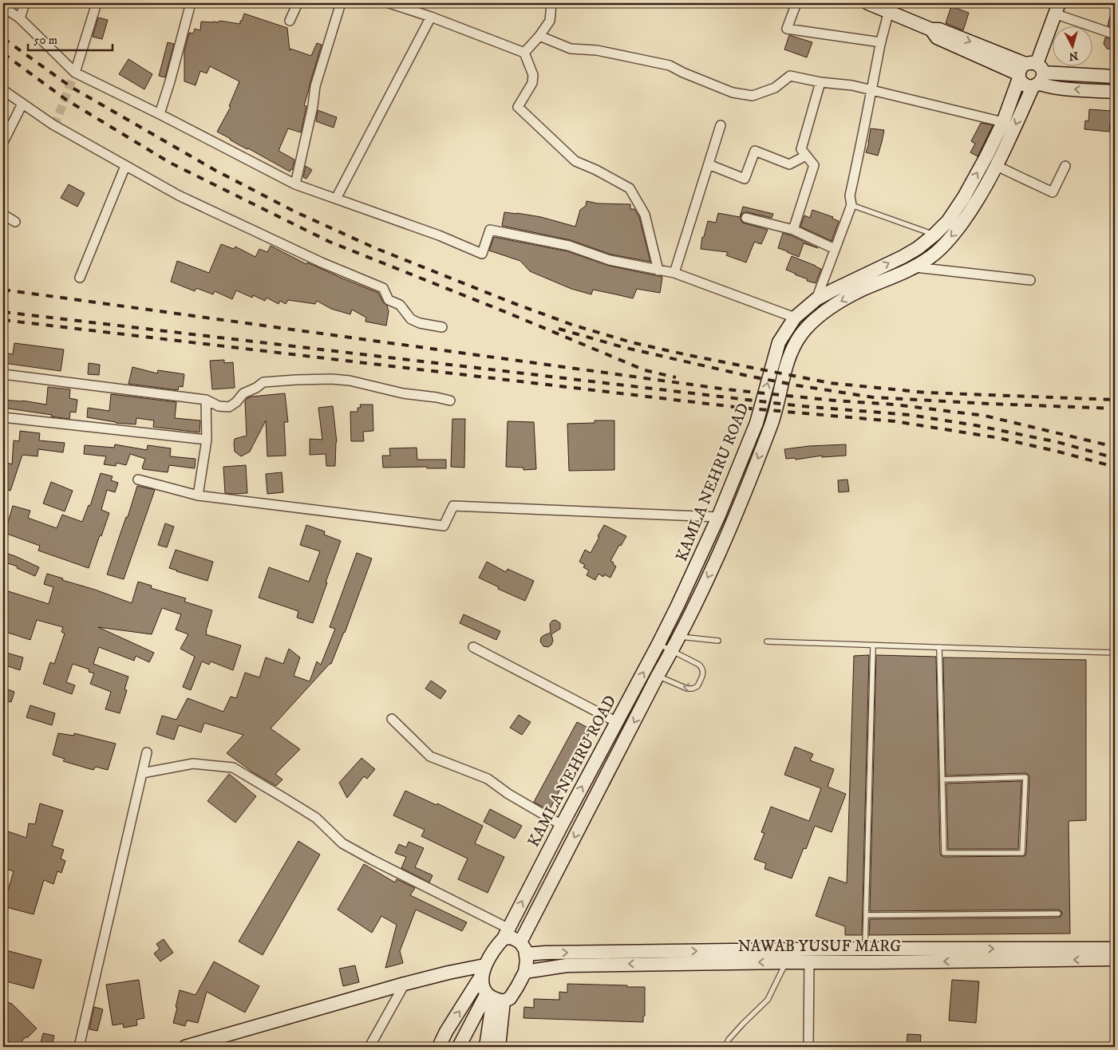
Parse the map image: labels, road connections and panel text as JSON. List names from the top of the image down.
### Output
{
  "streets": {
    "main road": ["KAMLA NEHRU ROAD", "NAWAB YUSUF MARG"]
  },
  "scale_bar": "50 m",
  "north": "bottom"
}
